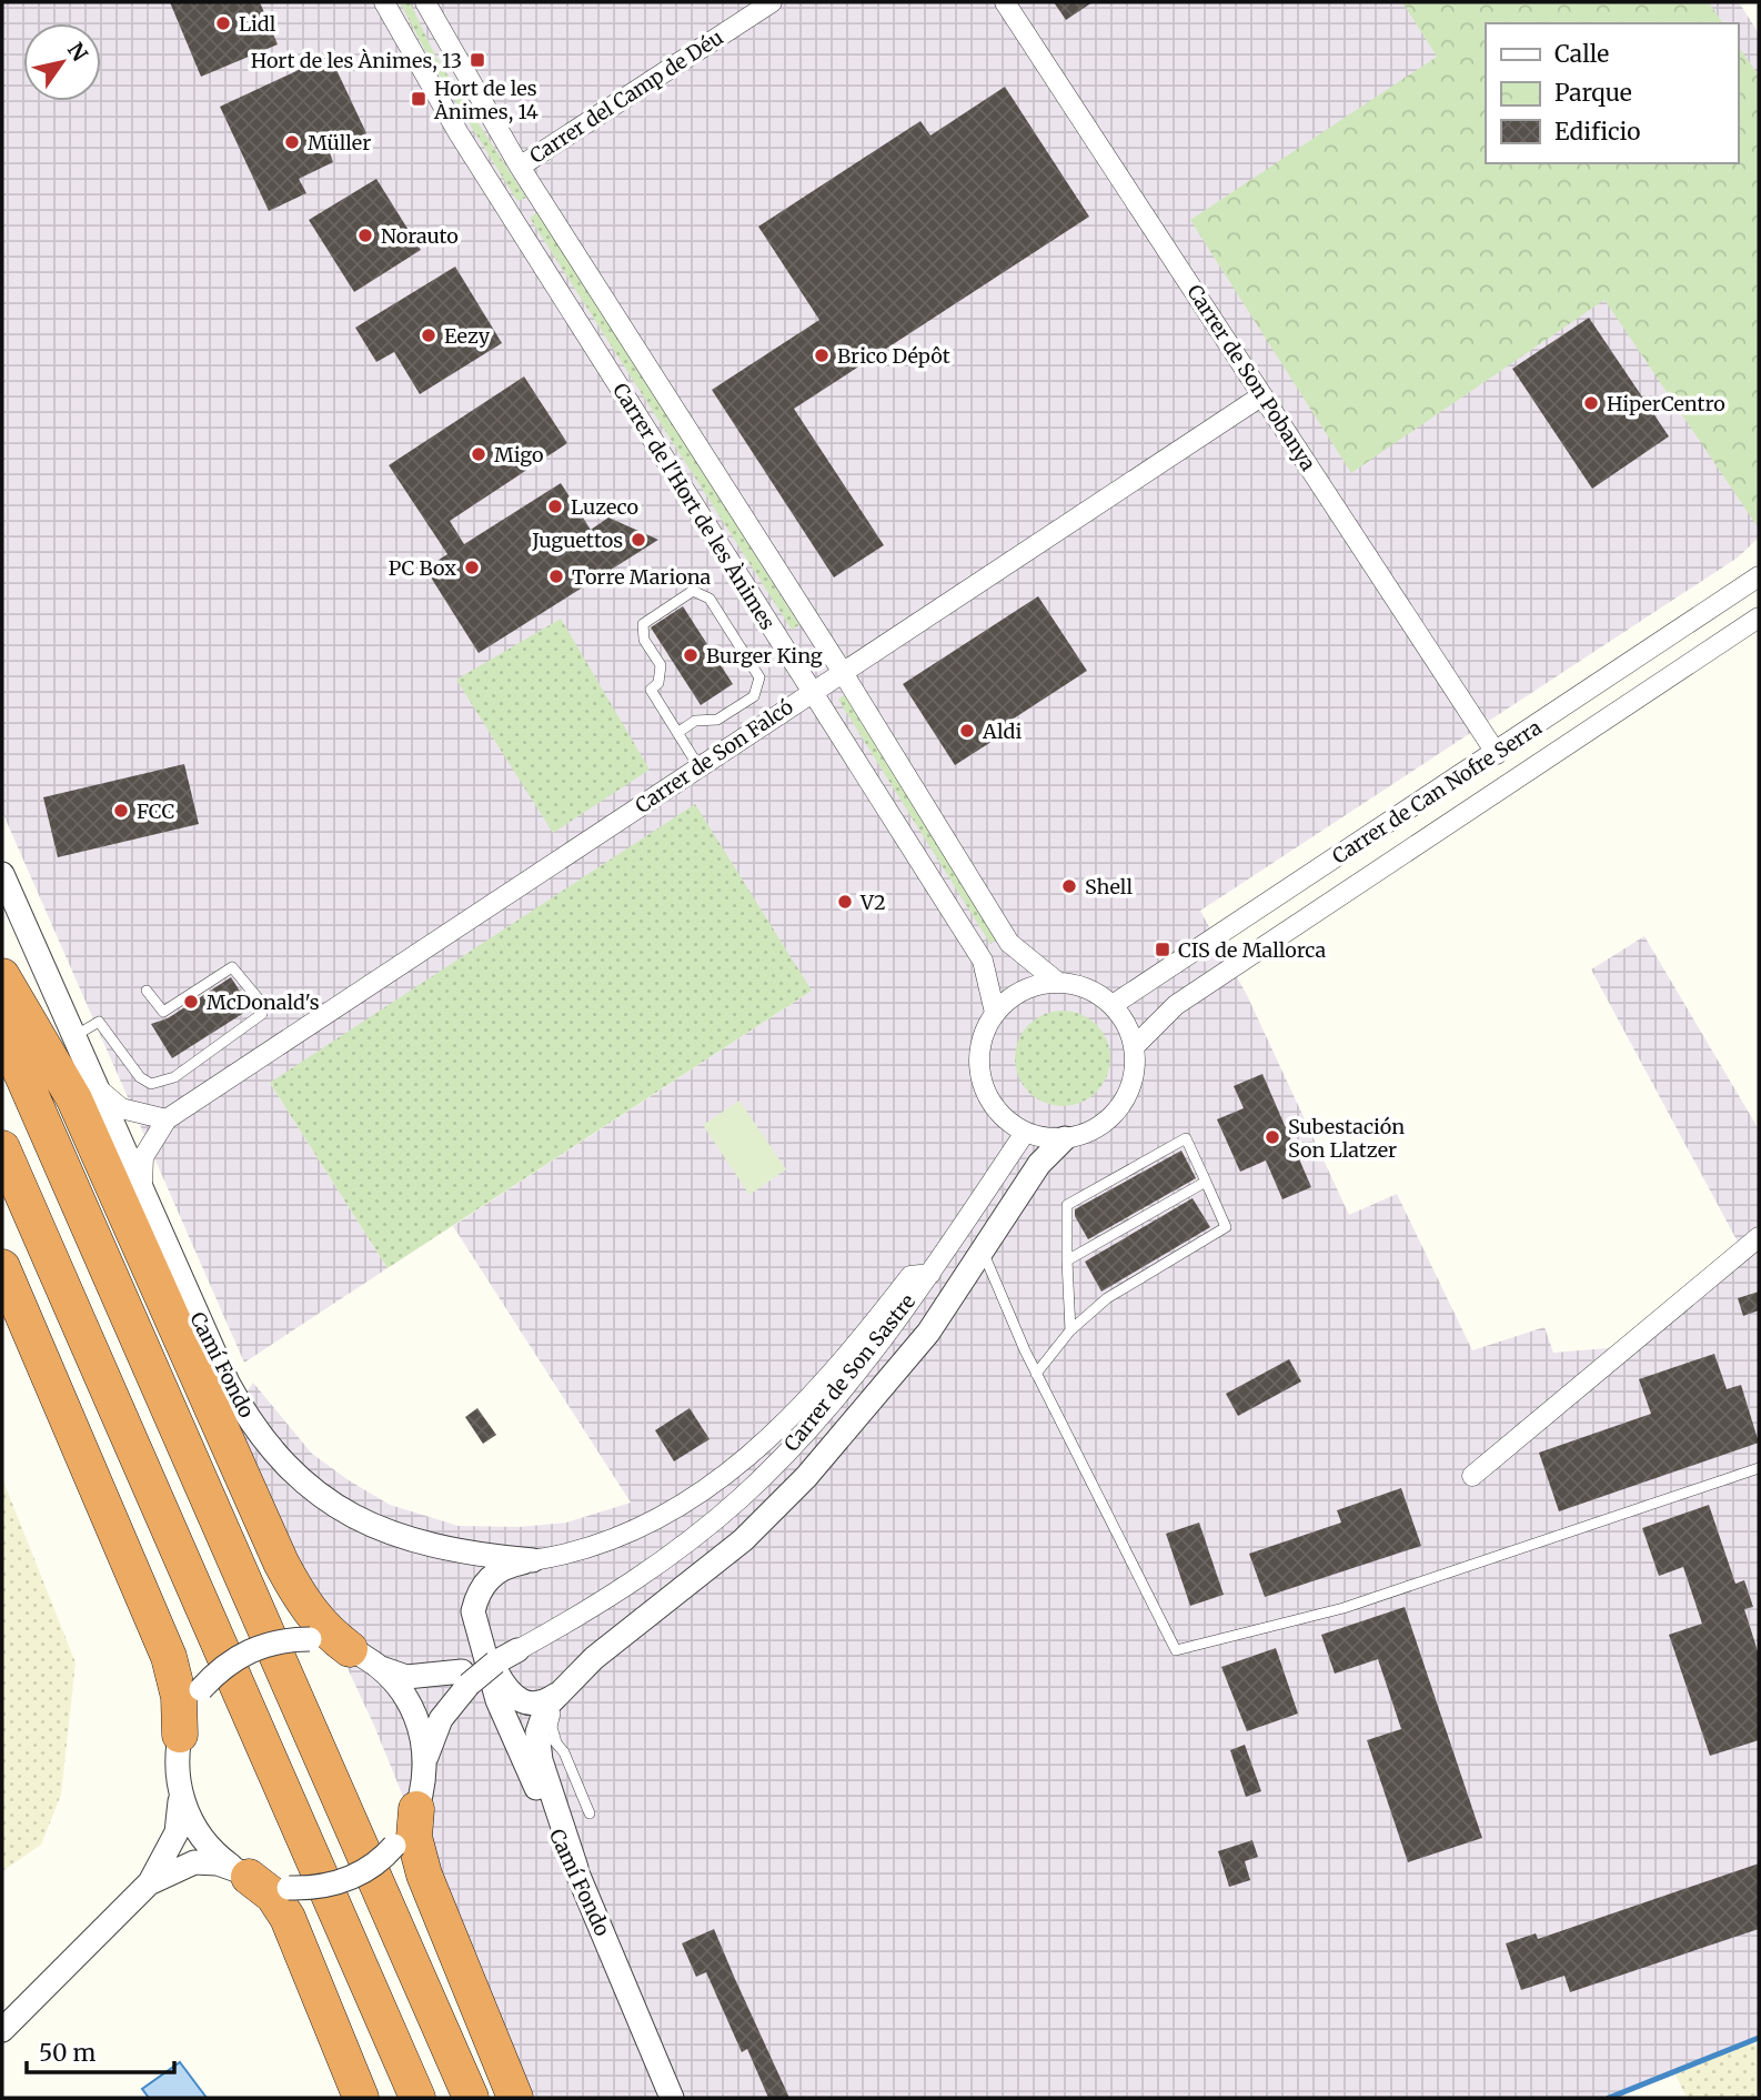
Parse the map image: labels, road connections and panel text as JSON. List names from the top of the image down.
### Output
{
  "streets": {
    "street": [
      "Carrer del Camp de Déu",
      "Carrer de Son Pobanya",
      "Carrer de l'Hort de les Ànimes",
      "Carrer de Son Falcó",
      "Carrer de Can Nofre Serra",
      "Camí Fondo",
      "Carrer de Son Sastre"
    ]
  },
  "crossings": [
    ["Carrer del Camp de Déu", "Carrer de l'Hort de les Ànimes"],
    ["Carrer de Son Pobanya", "Carrer de Son Falcó"],
    ["Carrer de Son Pobanya", "Carrer de Can Nofre Serra"],
    ["Carrer de l'Hort de les Ànimes", "Carrer de Son Falcó"],
    ["Carrer de l'Hort de les Ànimes", "Carrer de Can Nofre Serra"],
    ["Carrer de l'Hort de les Ànimes", "Carrer de Son Sastre"],
    ["Carrer de Can Nofre Serra", "Carrer de Son Sastre"]
  ],
  "places": {
    "other": [
      "Lidl",
      "Müller",
      "Norauto",
      "Eezy",
      "Brico Dépôt",
      "HiperCentro",
      "Migo",
      "Luzeco",
      "Juguettos",
      "PC Box",
      "Torre Mariona",
      "Burger King",
      "Aldi",
      "FCC",
      "Shell",
      "V2",
      "McDonald's",
      "Subestación Son Llatzer"
    ],
    "transit": ["Hort de les Ànimes, 13", "Hort de les Ànimes, 14", "CIS de Mallorca"]
  },
  "legend": ["Calle", "Parque", "Edificio"],
  "scale_bar": "50 m",
  "north": "top right"
}
